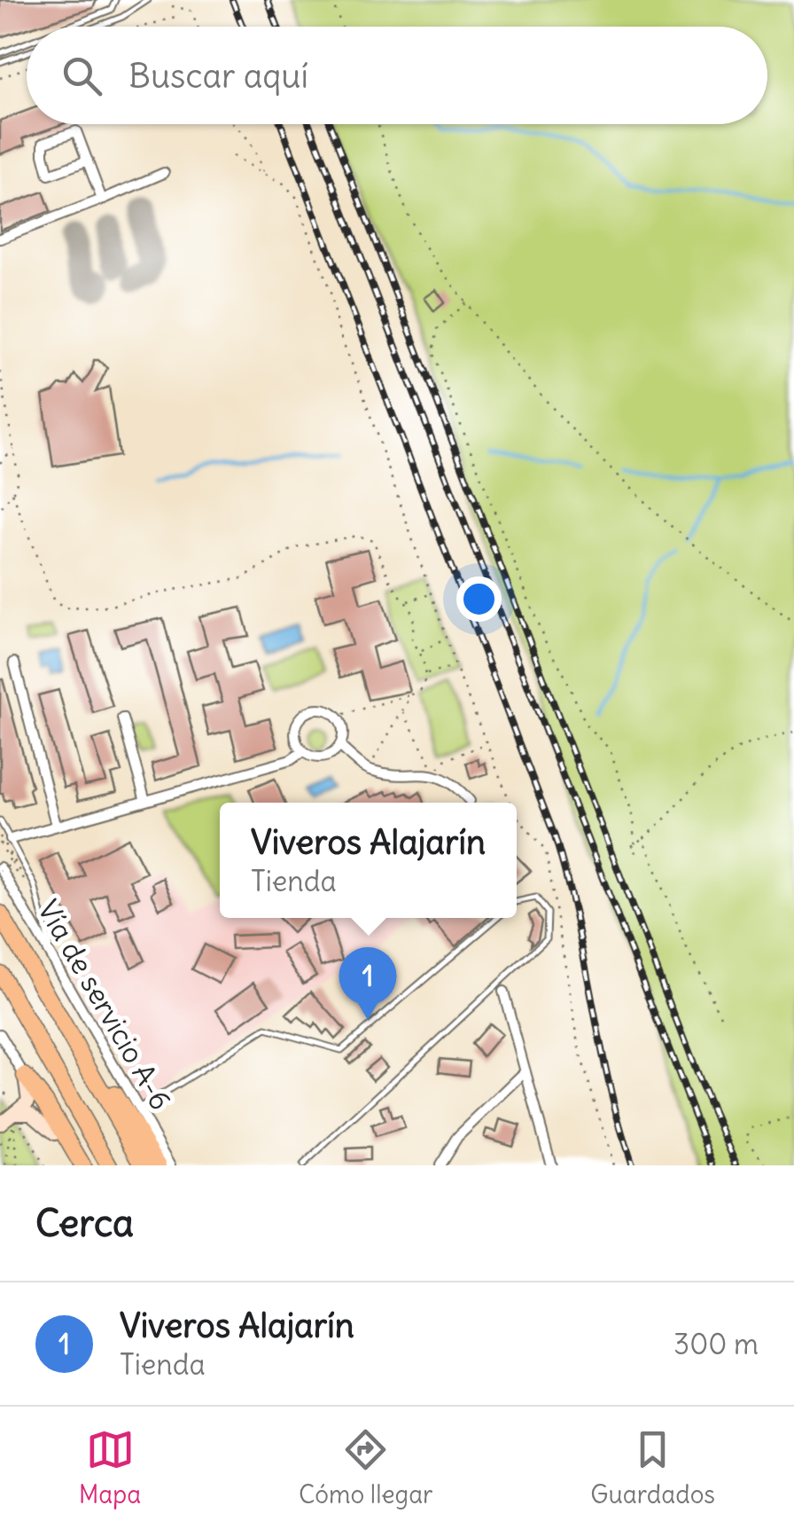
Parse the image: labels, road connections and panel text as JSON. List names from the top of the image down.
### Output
{
  "streets": {
    "street": ["Vía de servicio A-6"]
  },
  "page": {
    "search": "Buscar aquí",
    "popup": ["Viveros Alajarín", "Tienda"],
    "pins": "1",
    "heading": "Cerca",
    "list": [
      {
        "mark": "1",
        "name": "Viveros Alajarín",
        "note": "Tienda",
        "value": "300 m"
      }
    ],
    "nav": ["Mapa", "Cómo llegar", "Guardados"]
  }
}
